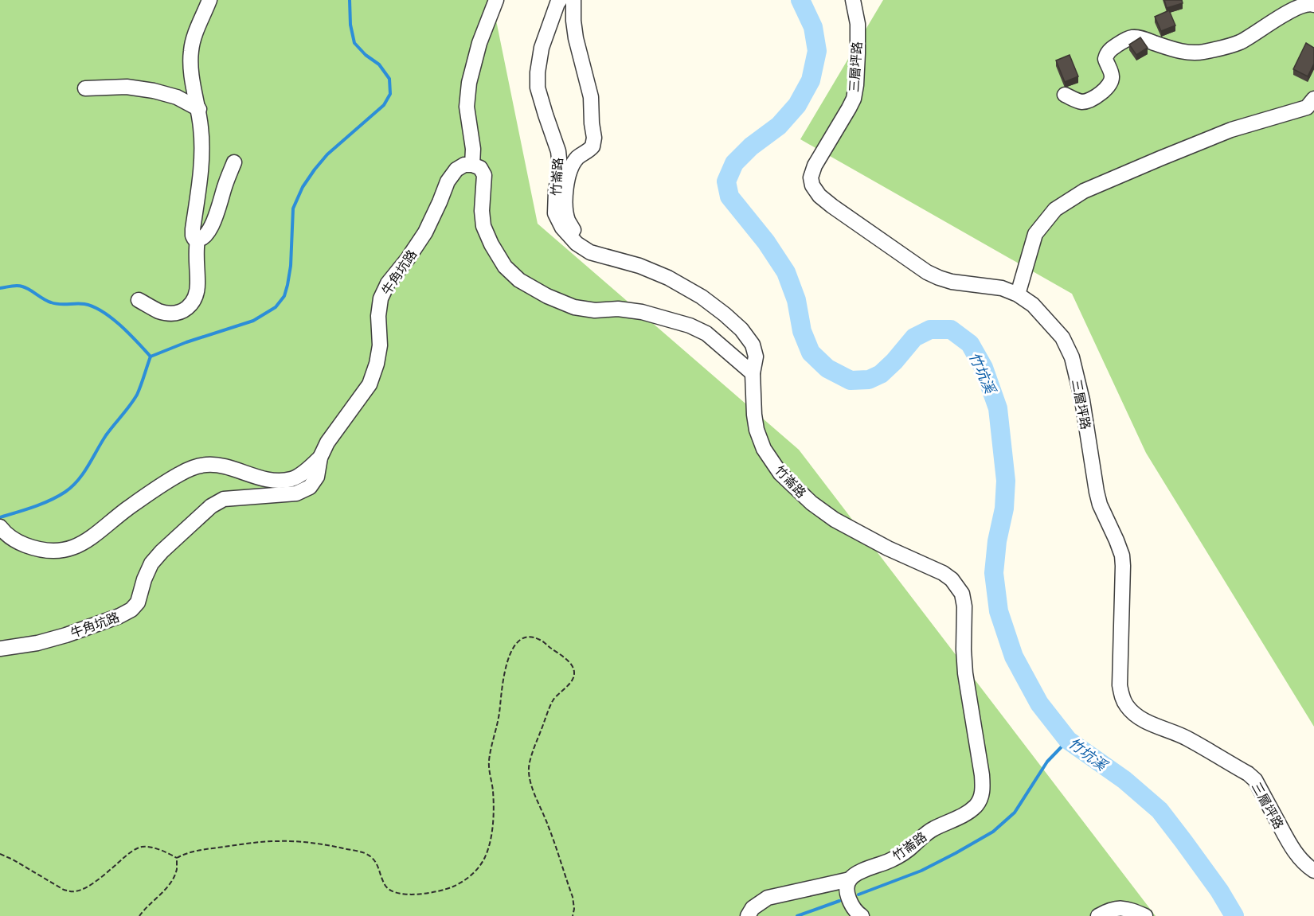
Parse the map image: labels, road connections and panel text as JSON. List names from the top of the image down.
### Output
{
  "streets": {
    "street": ["三層坪路", "竹崙路", "牛角坑路"]
  },
  "water": ["竹坑溪"]
}
